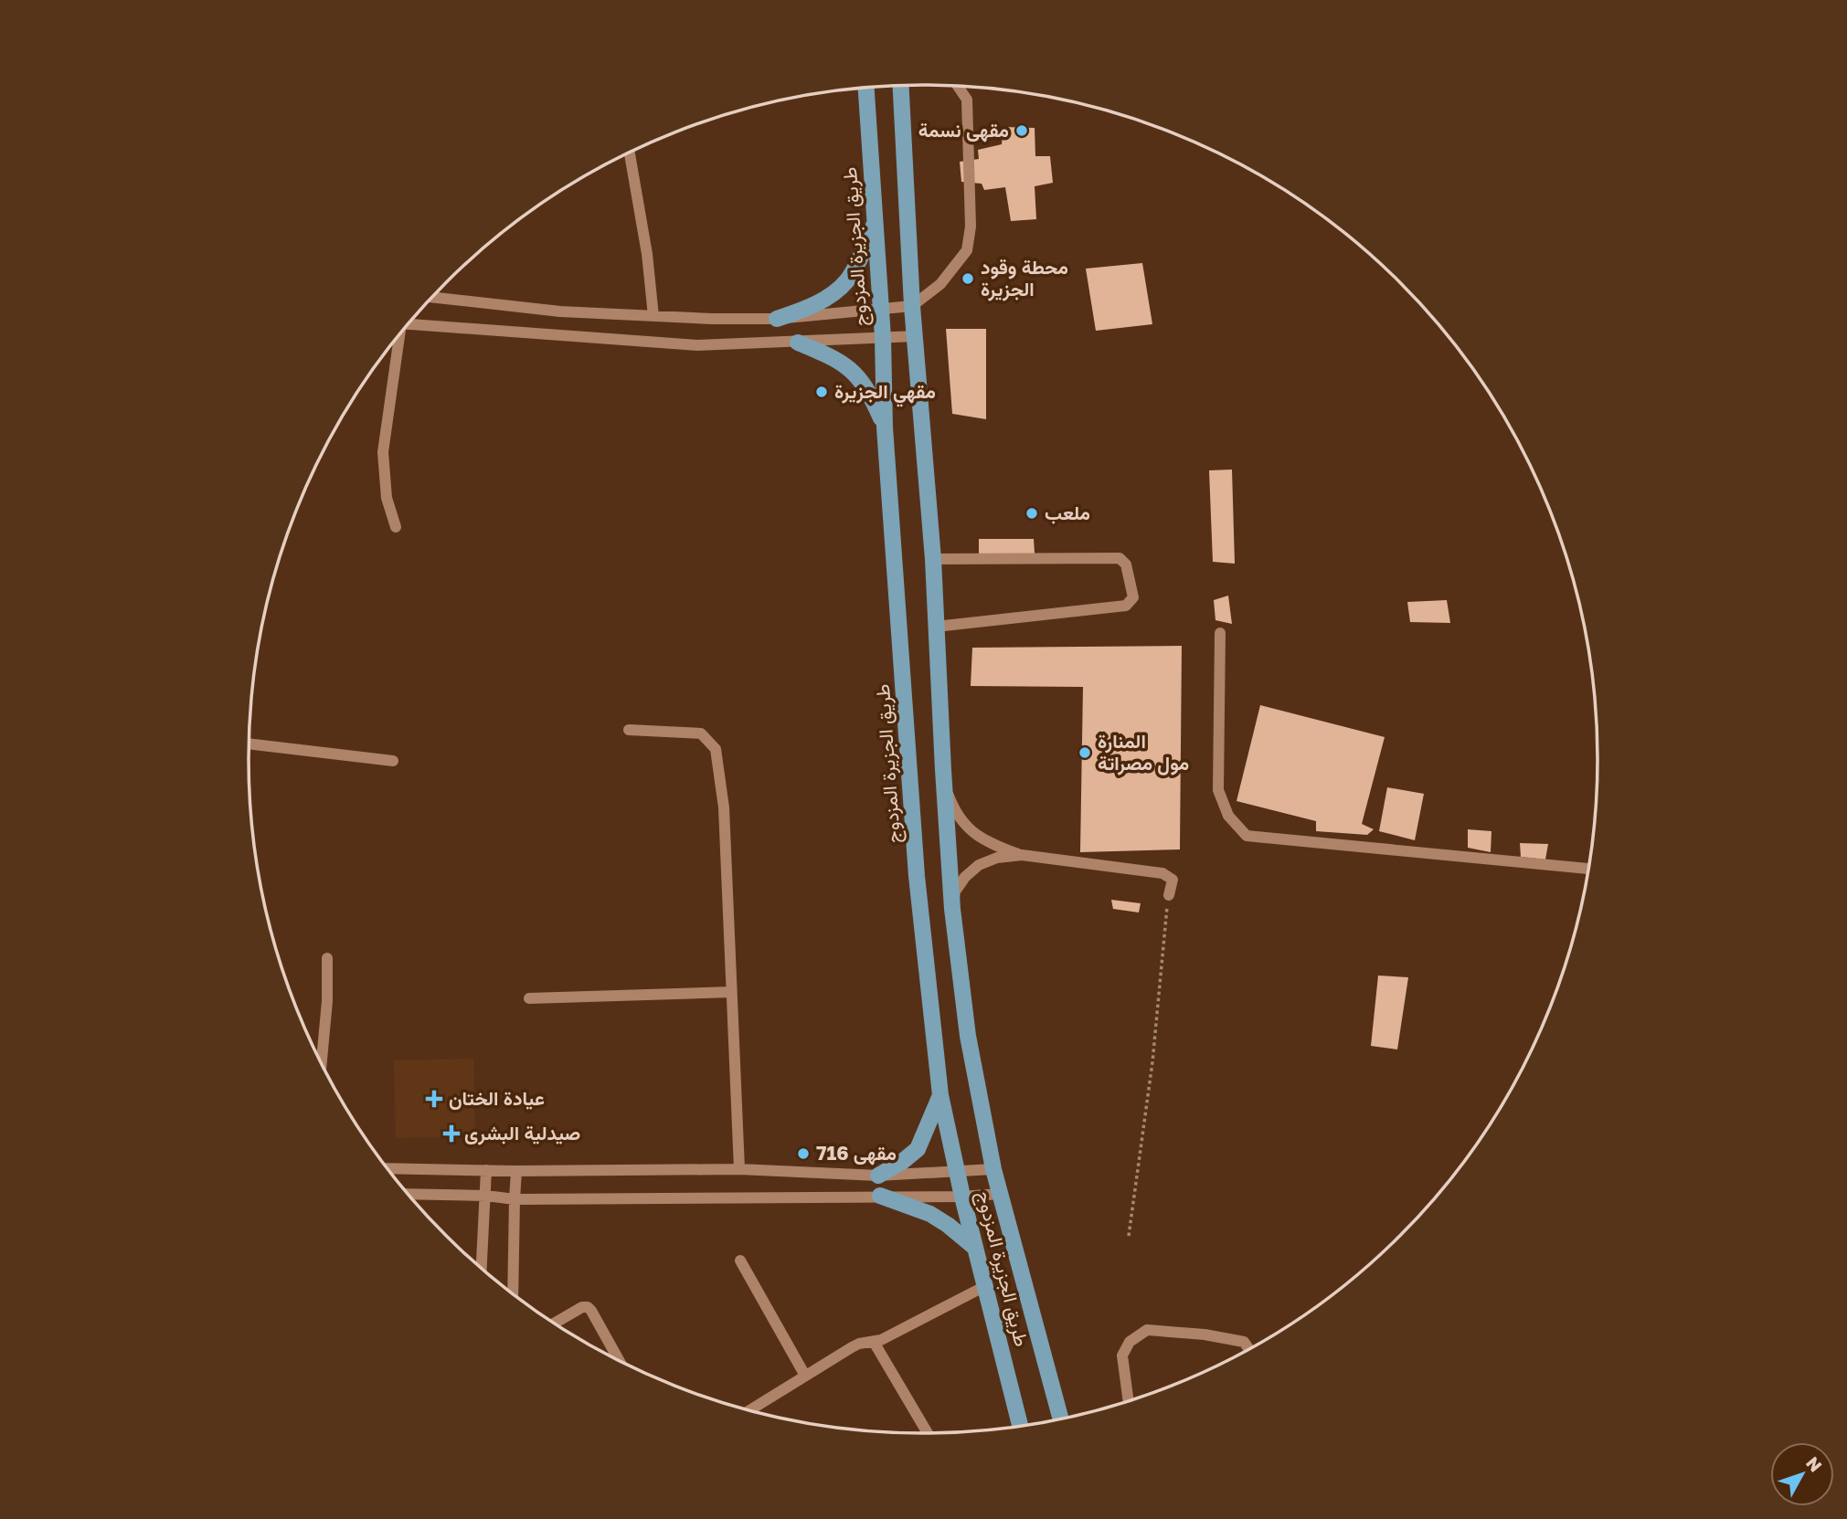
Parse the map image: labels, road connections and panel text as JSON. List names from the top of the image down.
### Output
{
  "streets": {
    "main road": ["طريق الجزيرة المزدوج"]
  },
  "places": {
    "other": [
      "مقهى نسمة",
      "محطة وقود الجزيرة",
      "مقهي الجزيرة",
      "ملعب",
      "المنارة مول مصراتة",
      "مقهى 716"
    ],
    "health": ["عيادة الختان", "صيدلية البشرى"]
  },
  "north": "top right"
}
